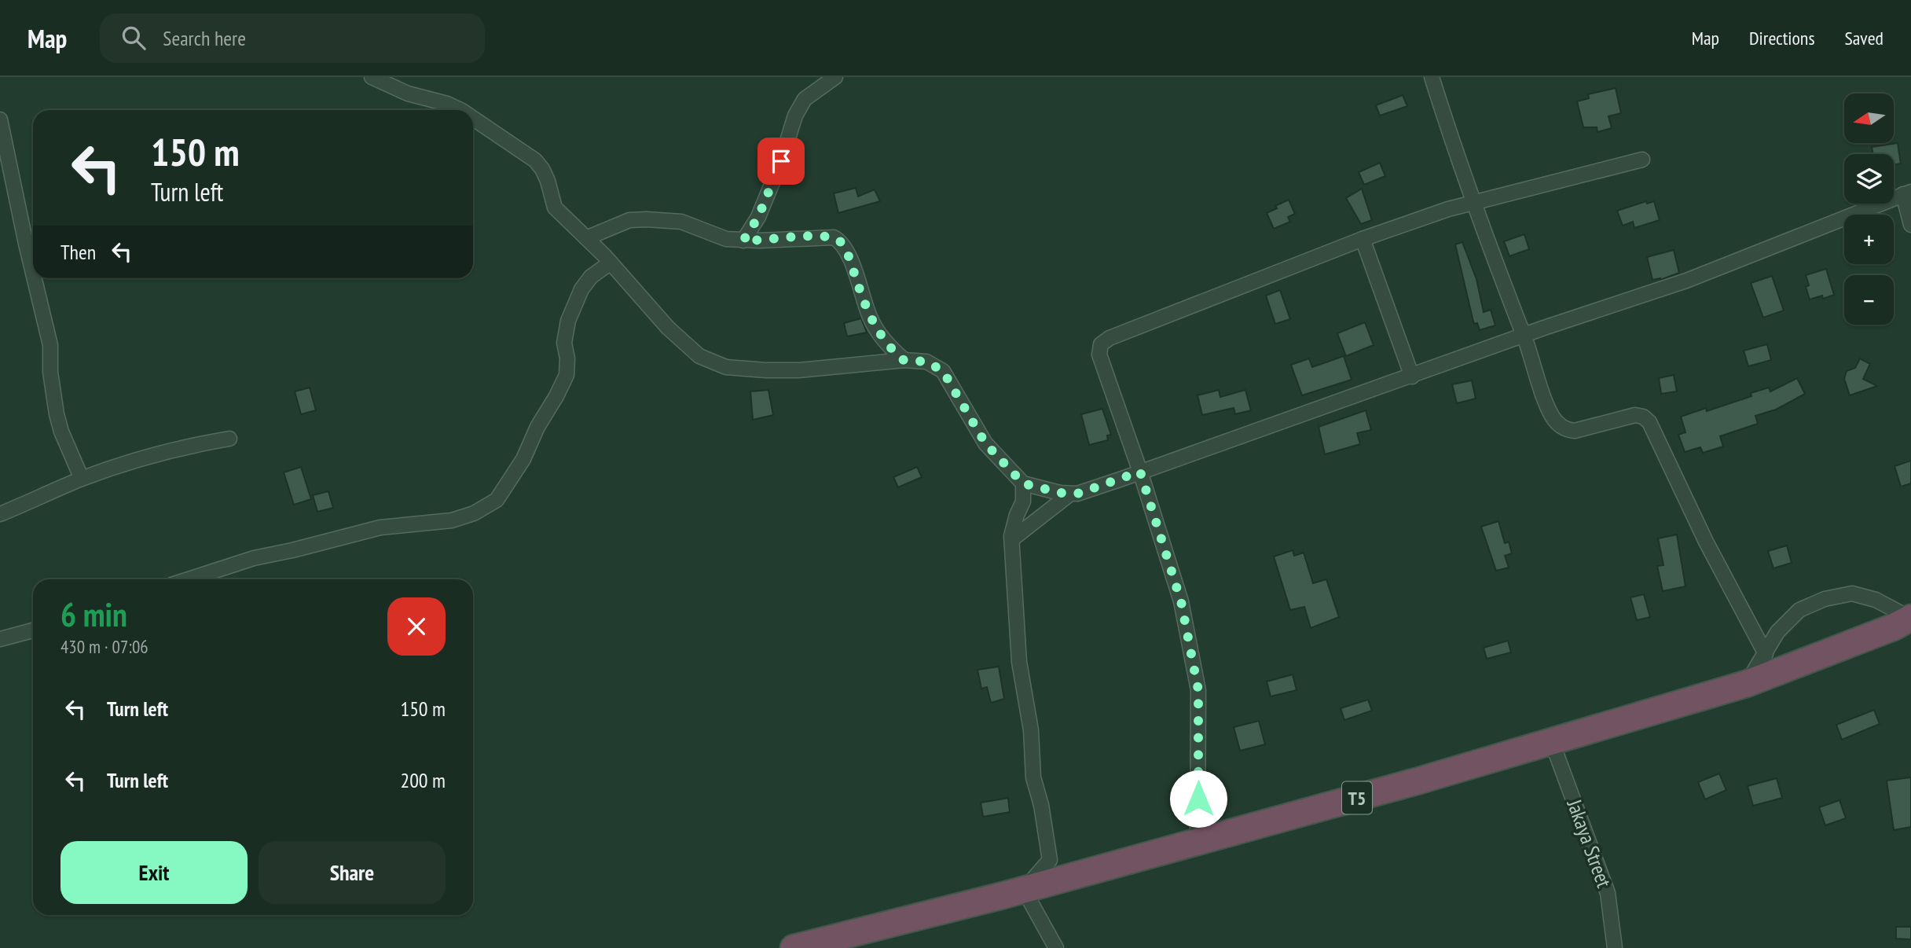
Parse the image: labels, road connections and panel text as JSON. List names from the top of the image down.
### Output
{
  "streets": {
    "highway": ["T5"],
    "street": ["Jakaya Street"]
  },
  "crossings": [
    ["T5", "Jakaya Street"]
  ],
  "north": "left",
  "page": {
    "header": "Map",
    "search": "Search here",
    "nav": ["Map", "Directions", "Saved"],
    "map_buttons": ["+", "−"],
    "turn": ["150 m", "Turn left"],
    "then": "Then",
    "heading": ["6 min", "430 m · 07:06"],
    "list": [
      {
        "name": "Turn left",
        "value": "150 m"
      },
      {
        "name": "Turn left",
        "value": "200 m"
      }
    ],
    "buttons": ["Exit", "Share"]
  }
}
